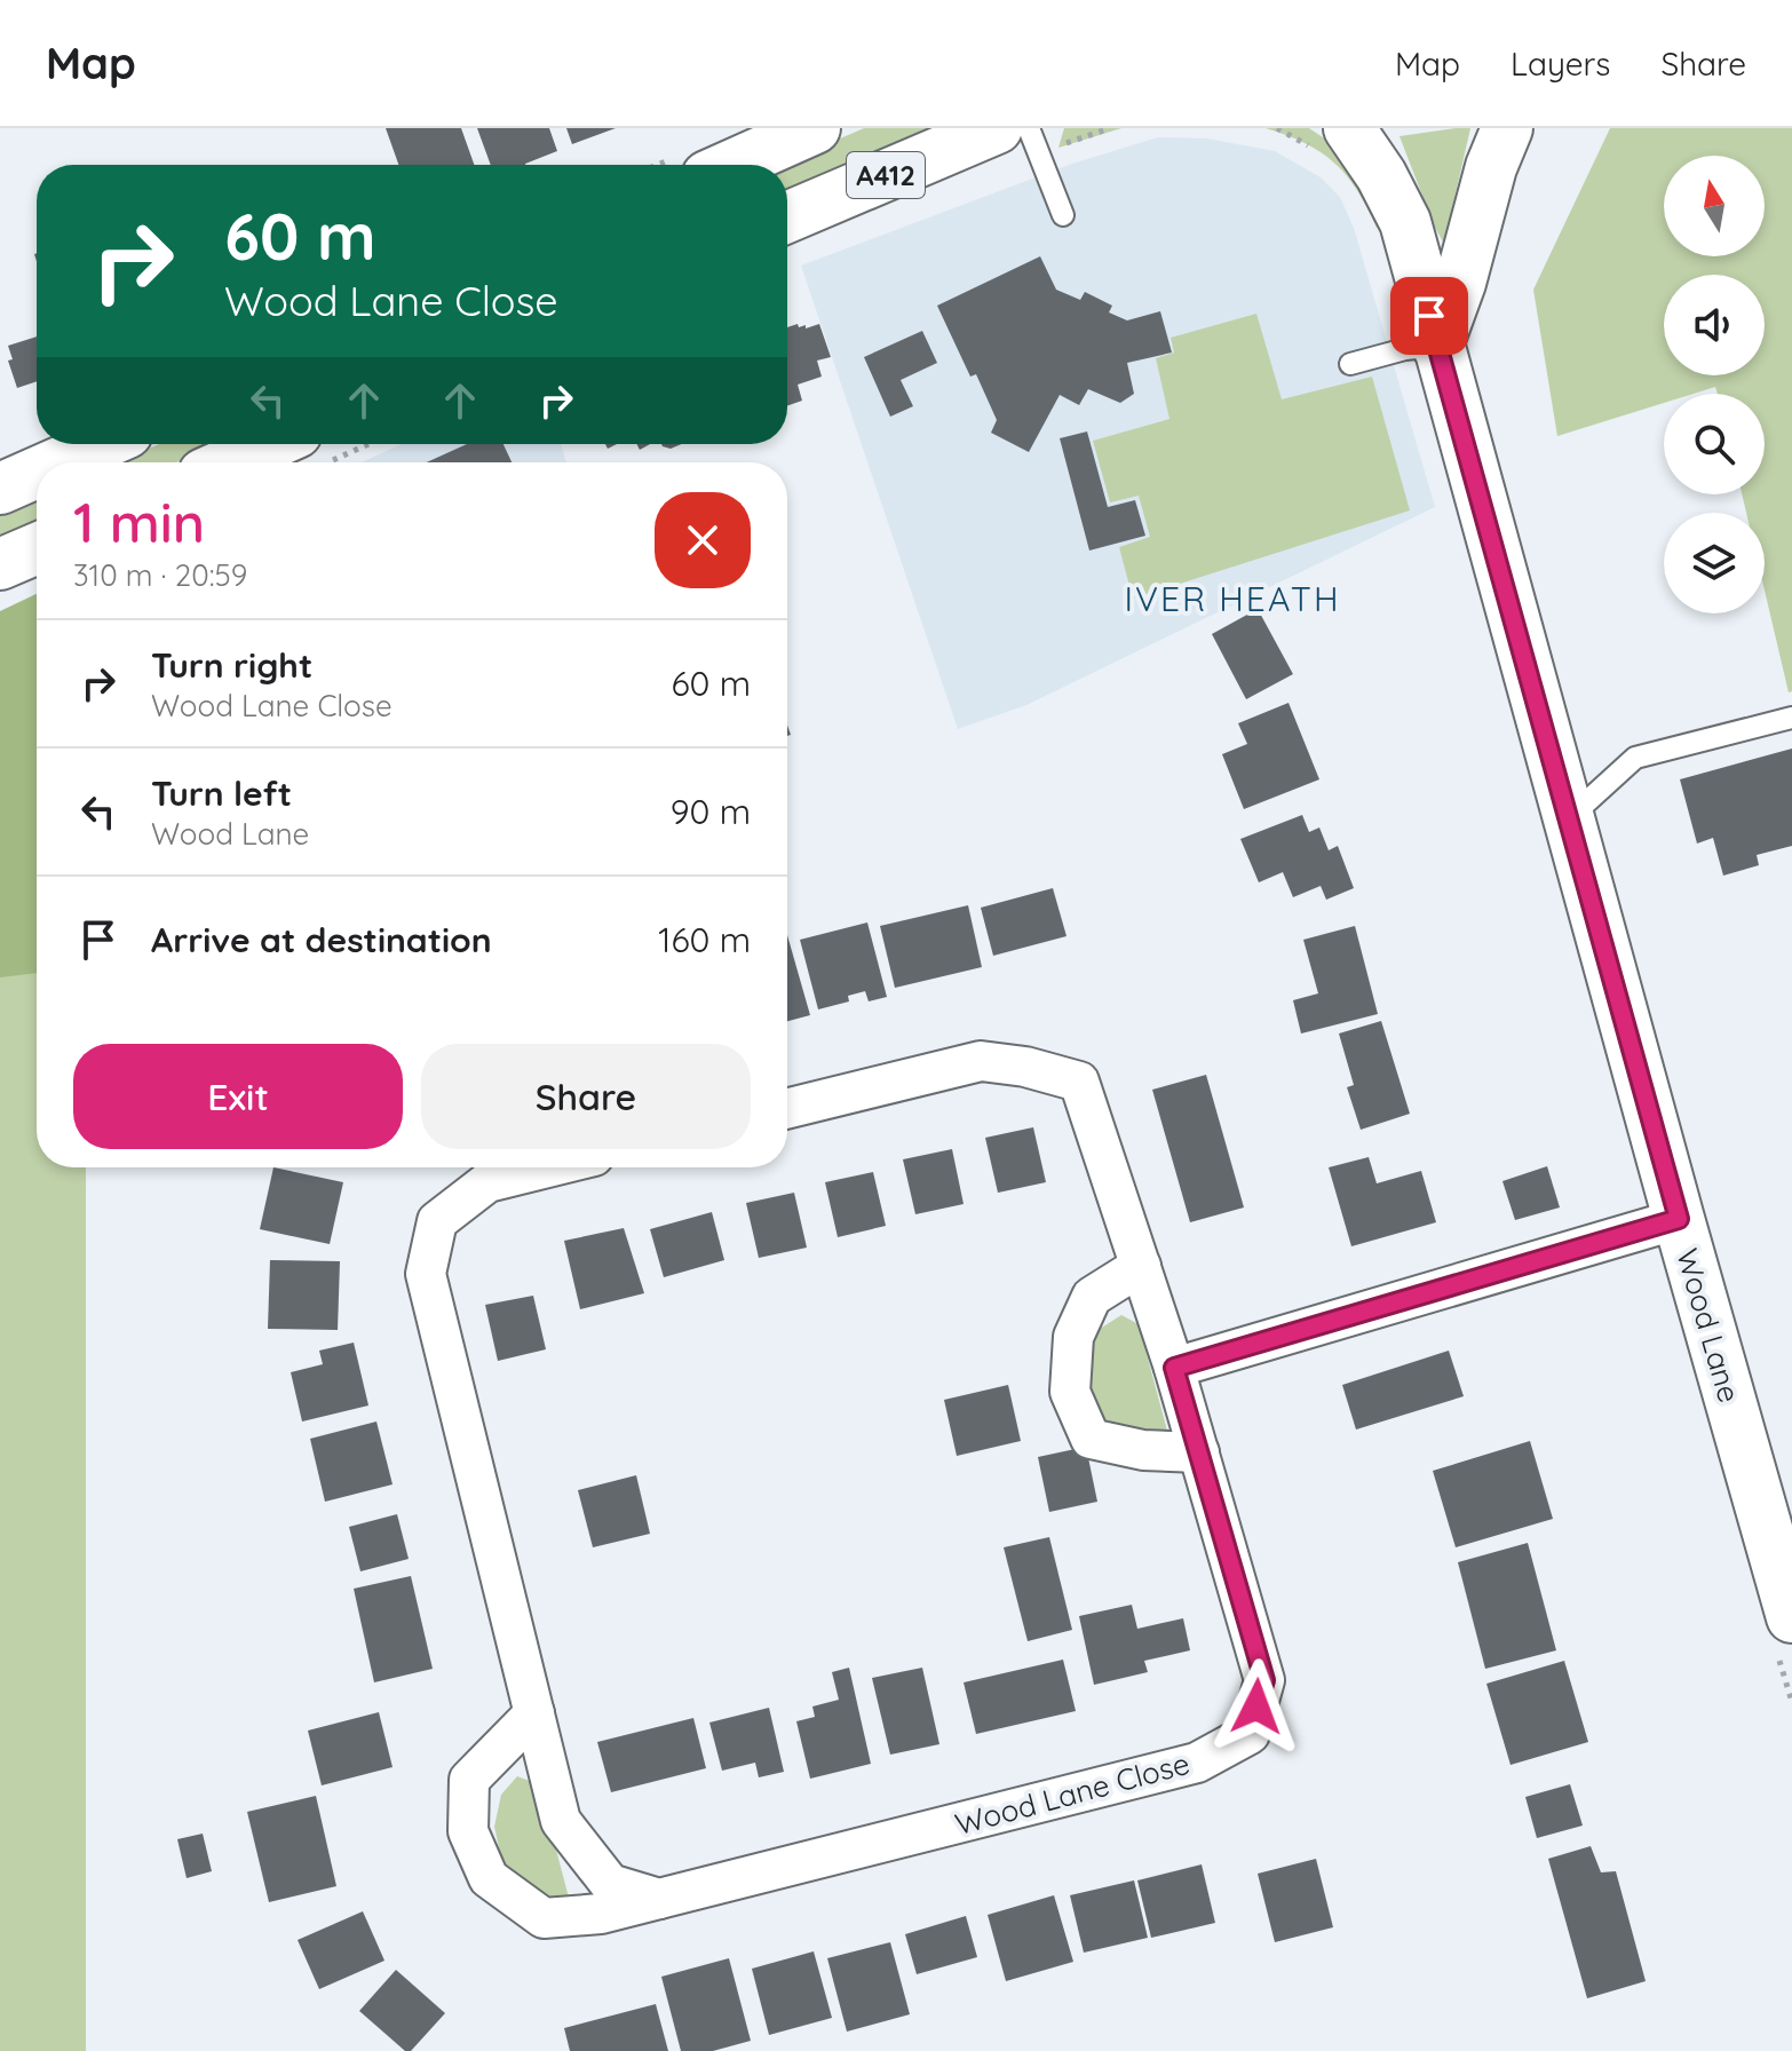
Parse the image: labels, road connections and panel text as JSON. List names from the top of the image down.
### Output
{
  "streets": {
    "street": ["A412", "Wood Lane", "Wood Lane Close"]
  },
  "districts": ["IVER HEATH"],
  "north": "top",
  "page": {
    "header": "Map",
    "nav": ["Map", "Layers", "Share"],
    "turn": ["60 m", "Wood Lane Close"],
    "heading": ["1 min", "310 m · 20:59"],
    "list": [
      {
        "name": "Turn right",
        "note": "Wood Lane Close",
        "value": "60 m"
      },
      {
        "name": "Turn left",
        "note": "Wood Lane",
        "value": "90 m"
      },
      {
        "name": "Arrive at destination",
        "value": "160 m"
      }
    ],
    "buttons": ["Exit", "Share"]
  }
}
